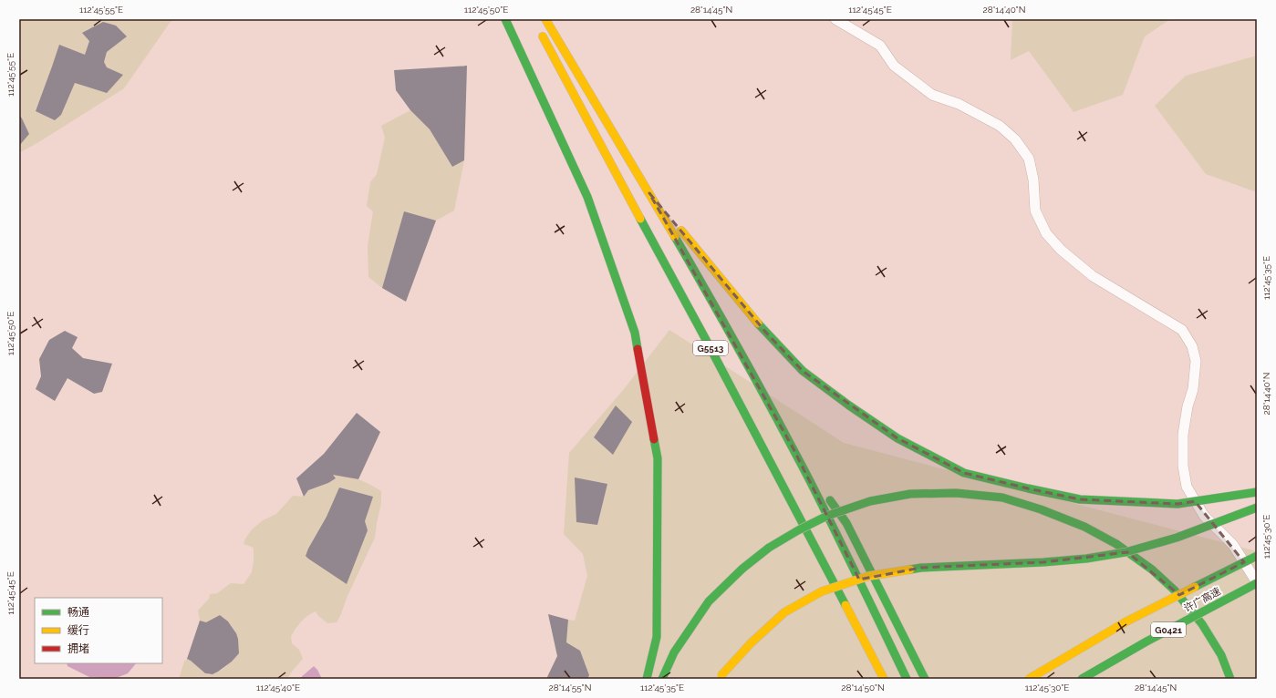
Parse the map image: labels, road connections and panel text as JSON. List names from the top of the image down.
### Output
{
  "streets": {
    "highway": ["G5513", "许广高速", "G0421"]
  },
  "legend": ["畅通", "缓行", "拥堵"],
  "coordinates": [
    "112°45'55\"E",
    "112°45'50\"E",
    "28°14'45\"N",
    "112°45'45\"E",
    "28°14'40\"N",
    "112°45'35\"E",
    "112°45'30\"E",
    "112°45'40\"E",
    "28°14'55\"N",
    "28°14'50\"N"
  ]
}
